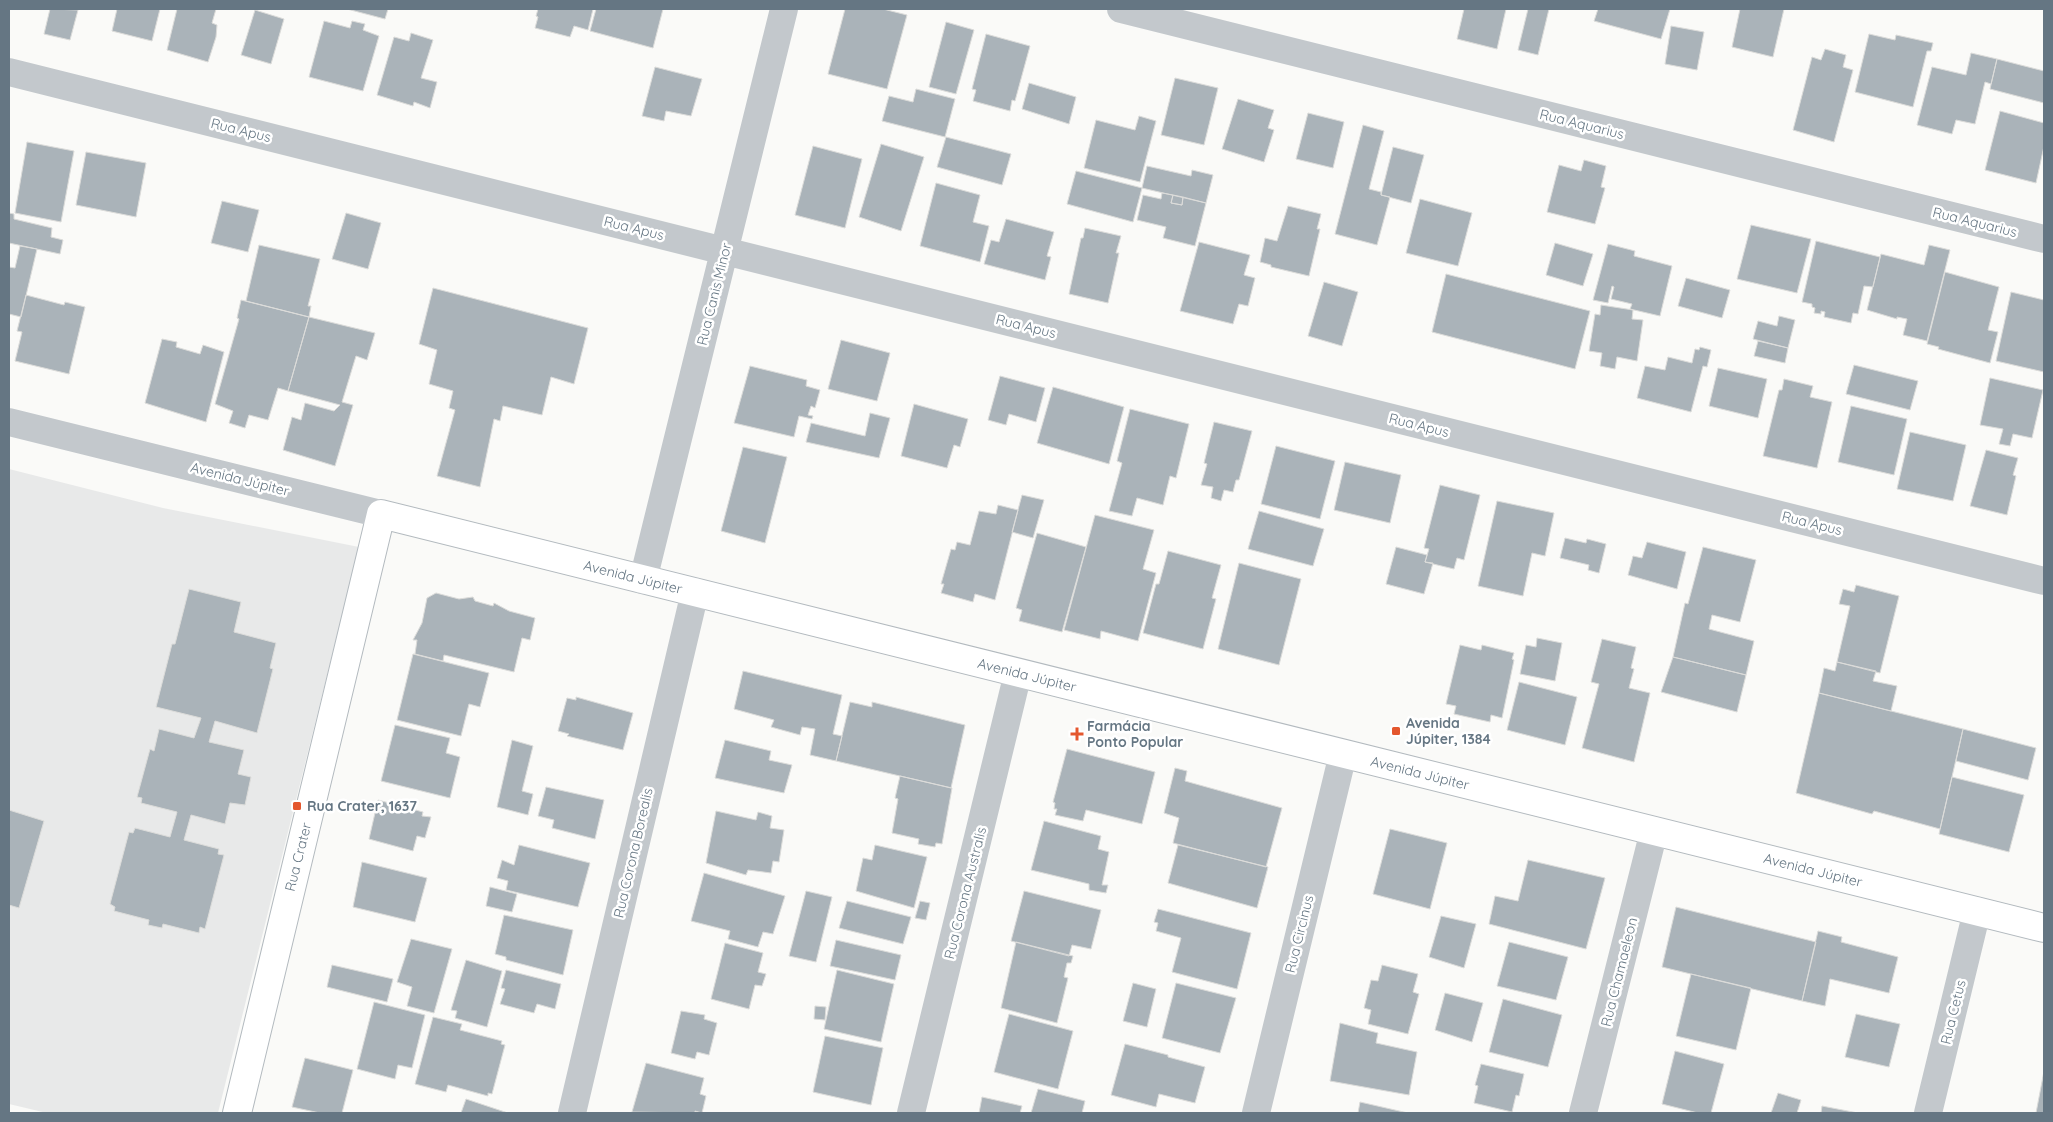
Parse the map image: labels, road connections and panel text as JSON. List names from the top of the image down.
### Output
{
  "streets": {
    "main road": ["Avenida Júpiter", "Rua Crater"],
    "street": [
      "Rua Aquarius",
      "Rua Apus",
      "Rua Canis Minor",
      "Rua Corona Borealis",
      "Rua Corona Australis",
      "Rua Circinus",
      "Rua Chamaeleon",
      "Rua Cetus"
    ]
  },
  "crossings": [
    ["Rua Apus", "Rua Canis Minor"],
    ["Rua Canis Minor", "Avenida Júpiter"],
    ["Avenida Júpiter", "Rua Corona Borealis"],
    ["Avenida Júpiter", "Rua Crater"],
    ["Avenida Júpiter", "Rua Corona Australis"],
    ["Avenida Júpiter", "Rua Circinus"],
    ["Avenida Júpiter", "Rua Chamaeleon"],
    ["Avenida Júpiter", "Rua Cetus"]
  ],
  "places": {
    "transit": ["Avenida Júpiter, 1384", "Rua Crater, 1637"],
    "health": ["Farmácia Ponto Popular"]
  }
}
